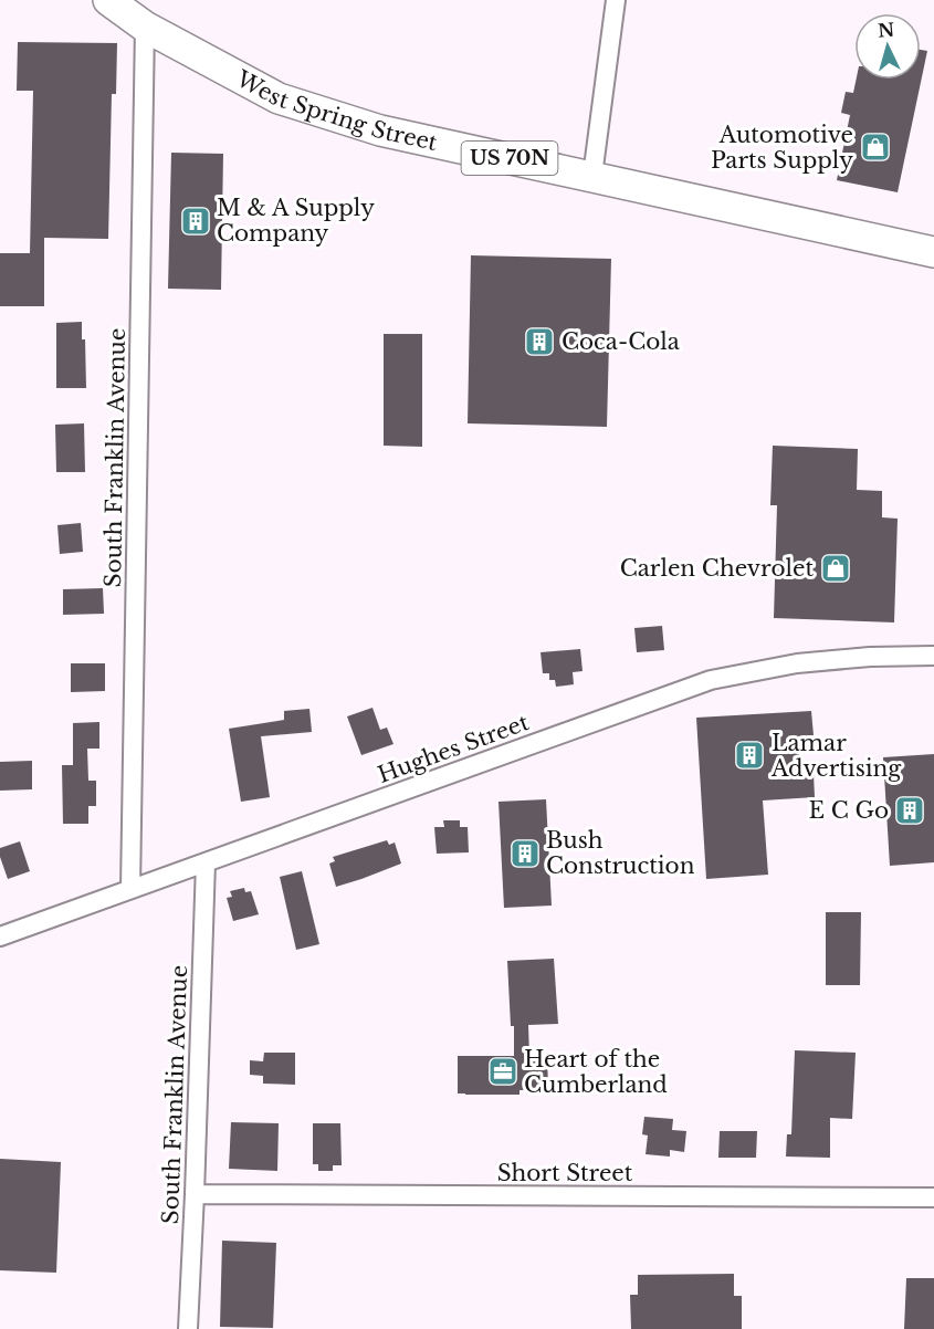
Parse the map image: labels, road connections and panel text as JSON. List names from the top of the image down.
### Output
{
  "streets": {
    "main road": ["West Spring Street", "US 70N"],
    "street": ["South Franklin Avenue", "Hughes Street", "Short Street"]
  },
  "crossings": [
    ["West Spring Street", "South Franklin Avenue"],
    ["South Franklin Avenue", "Hughes Street"],
    ["South Franklin Avenue", "Short Street"]
  ],
  "places": {
    "shop": ["Automotive Parts Supply", "Carlen Chevrolet"],
    "building": [
      "M & A Supply Company",
      "Coca-Cola",
      "Lamar Advertising",
      "E C Go",
      "Bush Construction"
    ],
    "office": ["Heart of the Cumberland"]
  },
  "north": "top"
}
